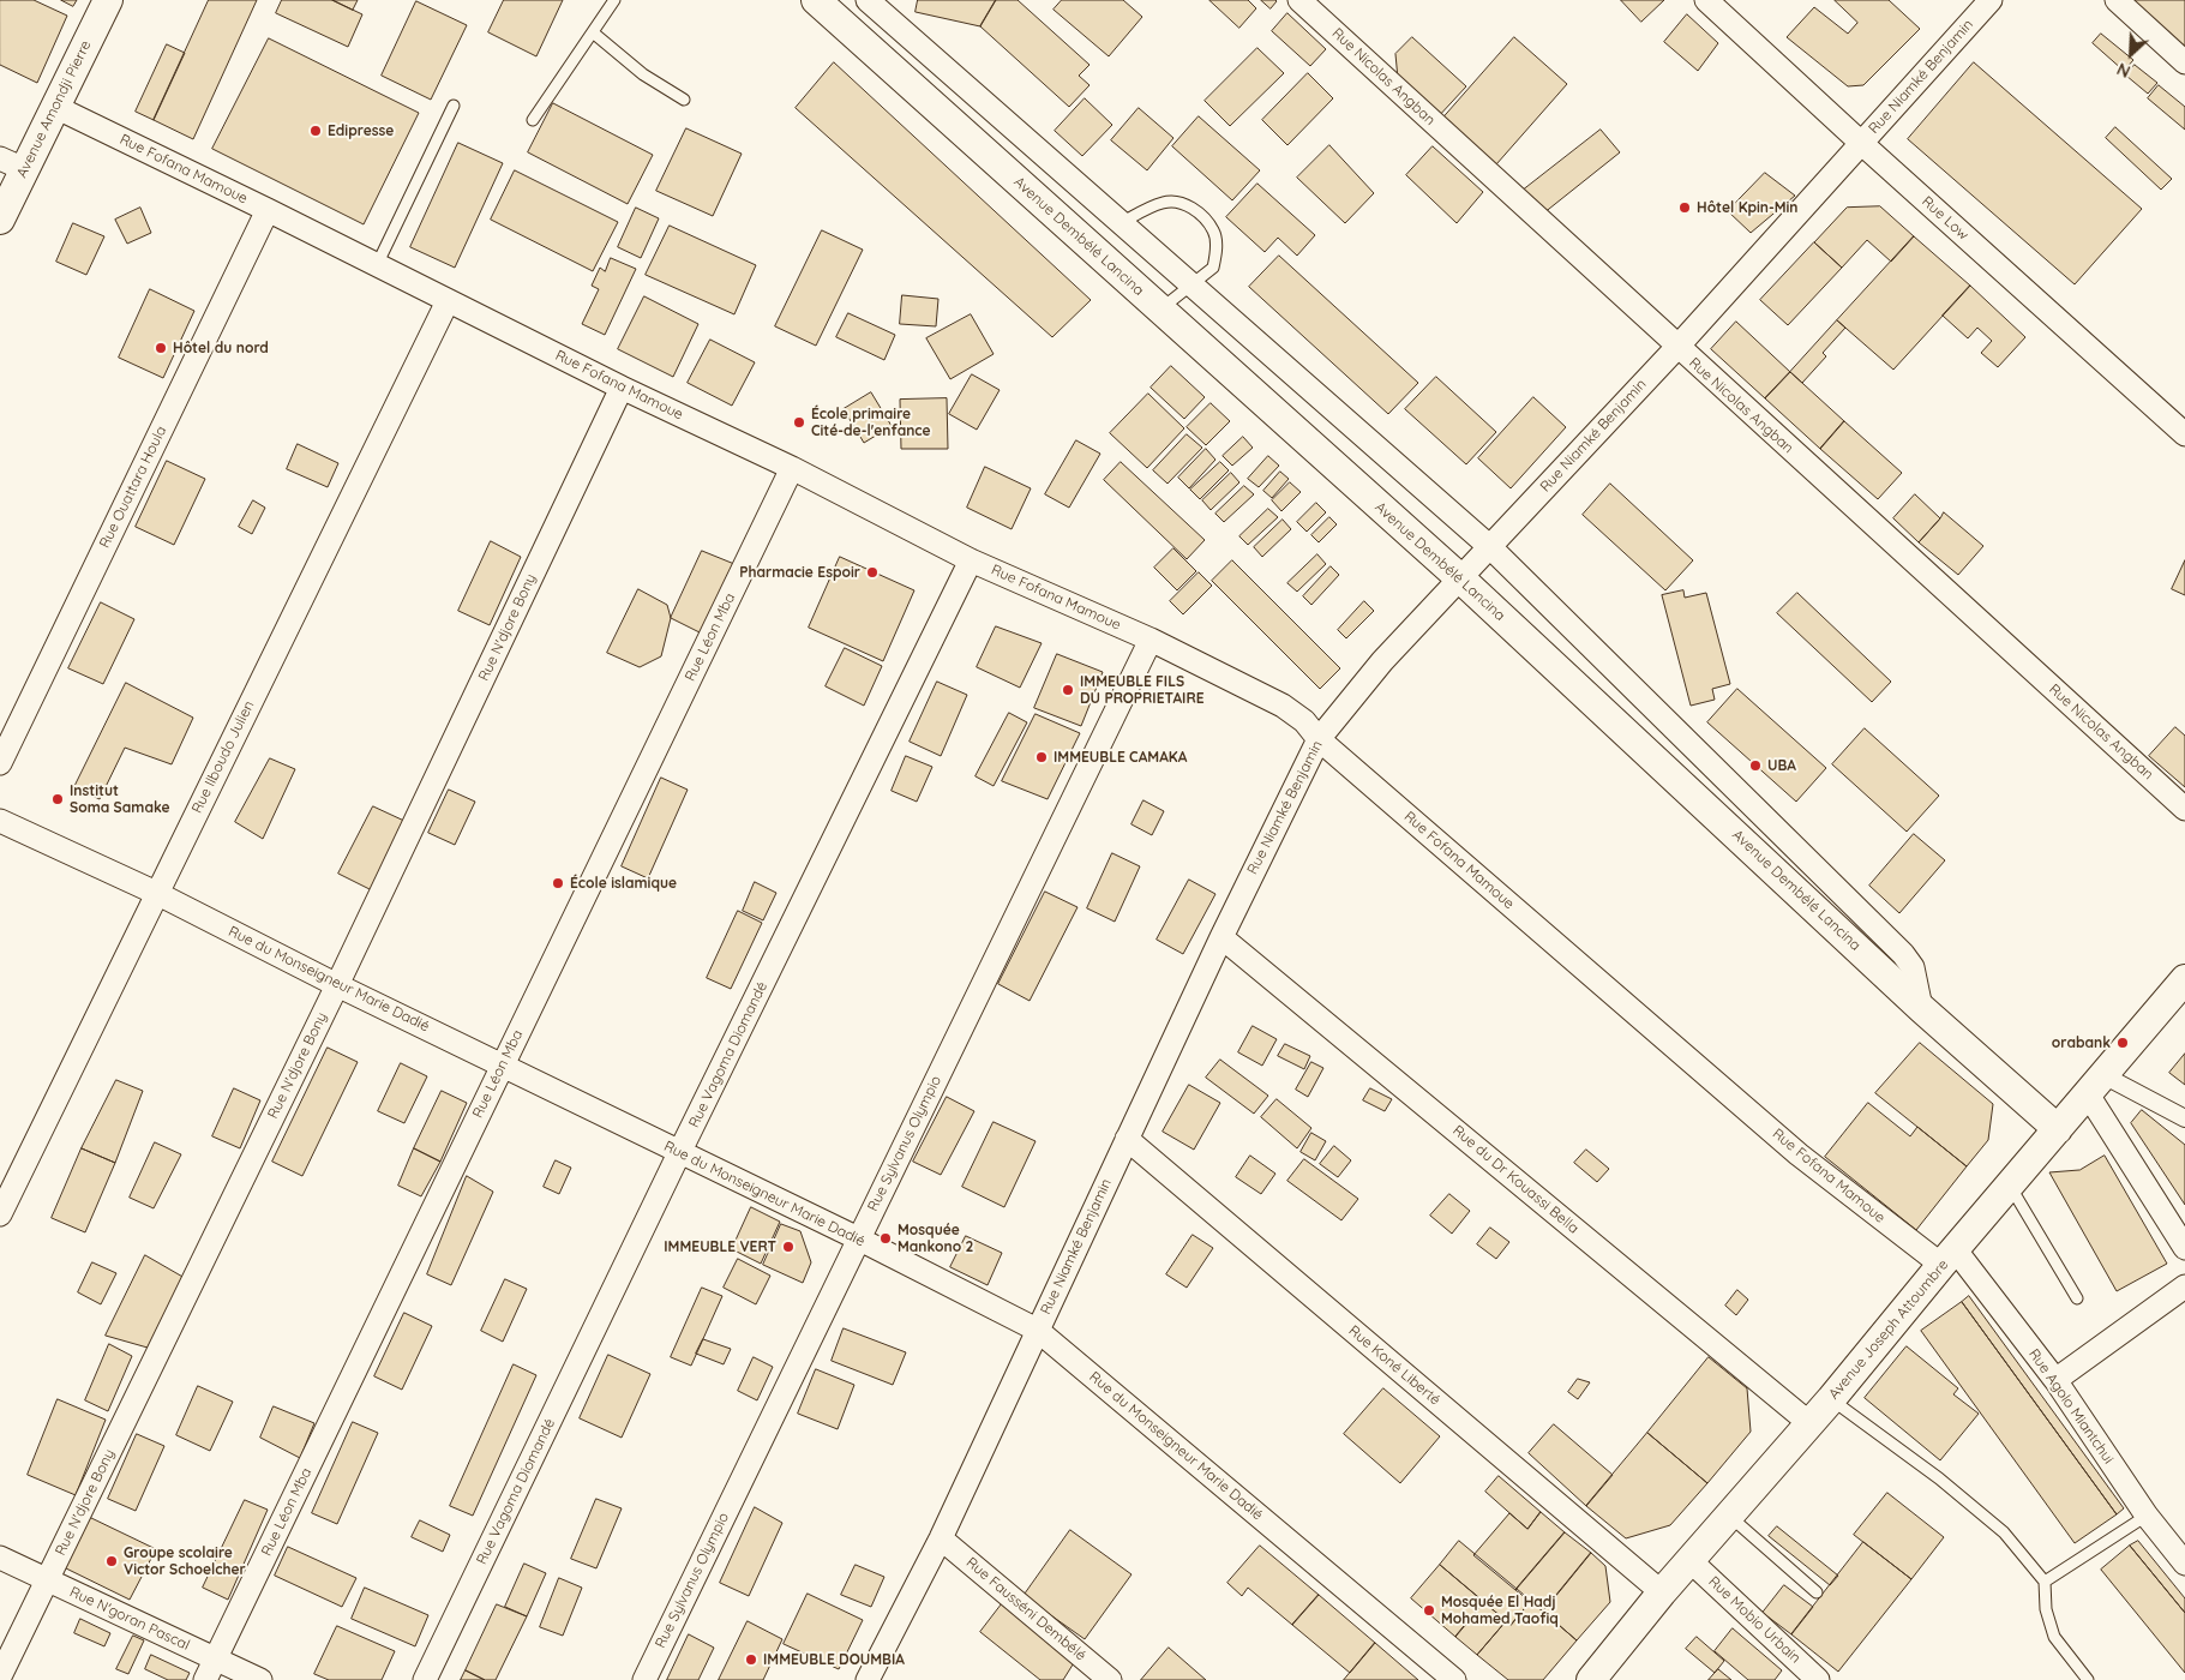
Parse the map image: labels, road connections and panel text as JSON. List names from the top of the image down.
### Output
{
  "streets": {
    "street": [
      "Rue Nicolas Angban",
      "Rue Niamké Benjamin",
      "Avenue Amondji Pierre",
      "Rue Fofana Mamoue",
      "Rue Low",
      "Avenue Dembélé Lancina",
      "Rue Ouattara Houla",
      "Rue N'djore Bony",
      "Rue Léon Mba",
      "Rue Ilboudo Julien",
      "Rue du Monseigneur Marie Dadié",
      "Rue Vagoma Diomandé",
      "Rue Sylvanus Olympio",
      "Rue du Dr Kouassi Bella",
      "Avenue Joseph Attoumbre",
      "Rue Koné Liberté",
      "Rue Agolo Miantchui",
      "Rue Fausséni Dembélé",
      "Rue N'goran Pascal",
      "Rue Mobio Urbain"
    ]
  },
  "crossings": [
    ["Rue Nicolas Angban", "Rue Niamké Benjamin"],
    ["Rue Niamké Benjamin", "Rue Fofana Mamoue"],
    ["Rue Niamké Benjamin", "Rue Low"],
    ["Rue Niamké Benjamin", "Avenue Dembélé Lancina"],
    ["Rue Niamké Benjamin", "Rue du Monseigneur Marie Dadié"],
    ["Rue Niamké Benjamin", "Rue du Dr Kouassi Bella"],
    ["Rue Niamké Benjamin", "Rue Koné Liberté"],
    ["Rue Niamké Benjamin", "Rue Fausséni Dembélé"],
    ["Avenue Amondji Pierre", "Rue Fofana Mamoue"],
    ["Rue Fofana Mamoue", "Rue Ouattara Houla"],
    ["Rue Fofana Mamoue", "Rue N'djore Bony"],
    ["Rue Fofana Mamoue", "Rue Léon Mba"],
    ["Rue Fofana Mamoue", "Rue Ilboudo Julien"],
    ["Rue Fofana Mamoue", "Rue Vagoma Diomandé"],
    ["Rue Fofana Mamoue", "Rue Sylvanus Olympio"],
    ["Rue Fofana Mamoue", "Avenue Joseph Attoumbre"],
    ["Rue Fofana Mamoue", "Rue Agolo Miantchui"],
    ["Avenue Dembélé Lancina", "Avenue Joseph Attoumbre"],
    ["Rue N'djore Bony", "Rue du Monseigneur Marie Dadié"],
    ["Rue N'djore Bony", "Rue N'goran Pascal"],
    ["Rue Léon Mba", "Rue du Monseigneur Marie Dadié"],
    ["Rue Léon Mba", "Rue N'goran Pascal"],
    ["Rue Ilboudo Julien", "Rue du Monseigneur Marie Dadié"],
    ["Rue du Monseigneur Marie Dadié", "Rue Vagoma Diomandé"],
    ["Rue du Monseigneur Marie Dadié", "Rue Sylvanus Olympio"],
    ["Rue du Dr Kouassi Bella", "Avenue Joseph Attoumbre"],
    ["Avenue Joseph Attoumbre", "Rue Koné Liberté"],
    ["Avenue Joseph Attoumbre", "Rue Agolo Miantchui"],
    ["Avenue Joseph Attoumbre", "Rue Mobio Urbain"]
  ],
  "places": [
    "Edipresse",
    "Hôtel Kpin-Min",
    "Hôtel du nord",
    "École primaire Cité-de-l'enfance",
    "Pharmacie Espoir",
    "IMMEUBLE FILS DU PROPRIETAIRE",
    "IMMEUBLE CAMAKA",
    "UBA",
    "Institut Soma Samake",
    "École islamique",
    "orabank",
    "Mosquée Mankono 2",
    "IMMEUBLE VERT",
    "Groupe scolaire Victor Schoelcher",
    "Mosquée El Hadj Mohamed Taofiq",
    "IMMEUBLE DOUMBIA"
  ],
  "north": "bottom left"
}
